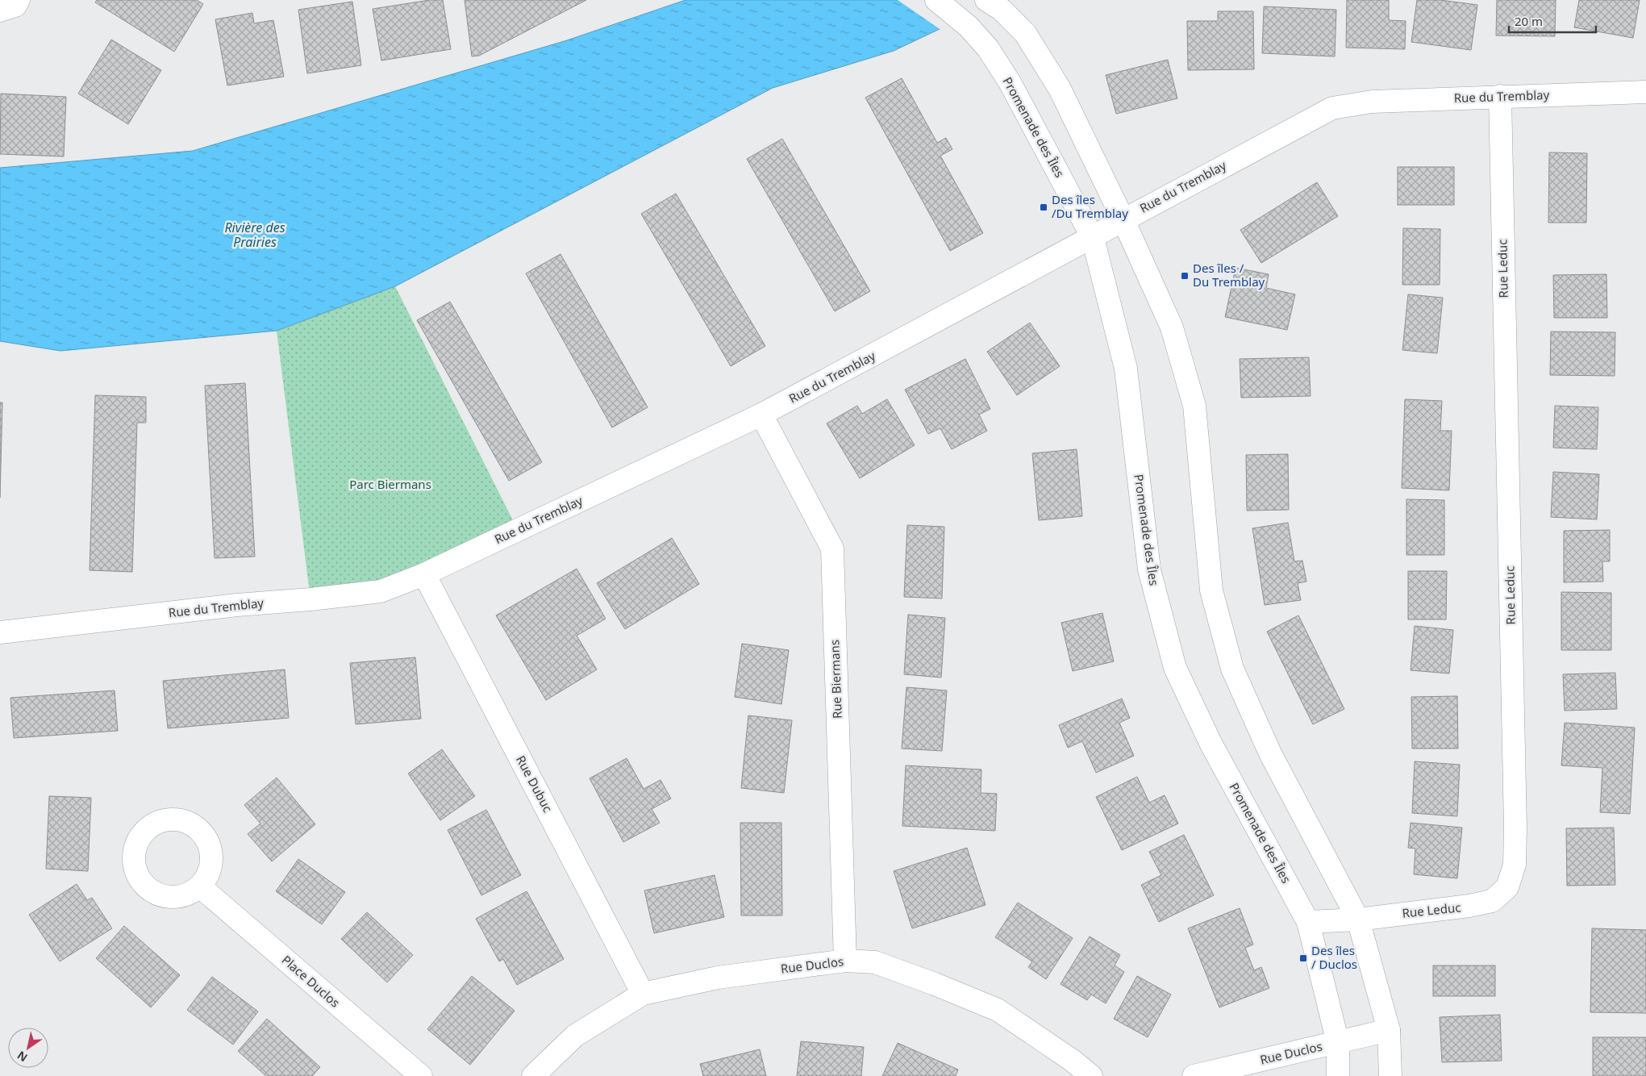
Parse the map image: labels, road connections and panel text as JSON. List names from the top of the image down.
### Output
{
  "streets": {
    "street": [
      "Rue du Tremblay",
      "Promenade des Îles",
      "Rue Leduc",
      "Rue Biermans",
      "Rue Dubuc",
      "Rue Duclos",
      "Place Duclos"
    ]
  },
  "crossings": [
    ["Rue du Tremblay", "Promenade des Îles"],
    ["Rue du Tremblay", "Rue Leduc"],
    ["Rue du Tremblay", "Rue Biermans"],
    ["Rue du Tremblay", "Rue Dubuc"],
    ["Promenade des Îles", "Rue Leduc"],
    ["Promenade des Îles", "Rue Duclos"],
    ["Rue Biermans", "Rue Duclos"],
    ["Rue Dubuc", "Rue Duclos"]
  ],
  "water": ["Rivière des Prairies"],
  "parks": ["Parc Biermans"],
  "places": {
    "transit": ["Des îles /Du Tremblay", "Des îles / Du Tremblay", "Des îles / Duclos"]
  },
  "scale_bar": "20 m",
  "north": "bottom left"
}
